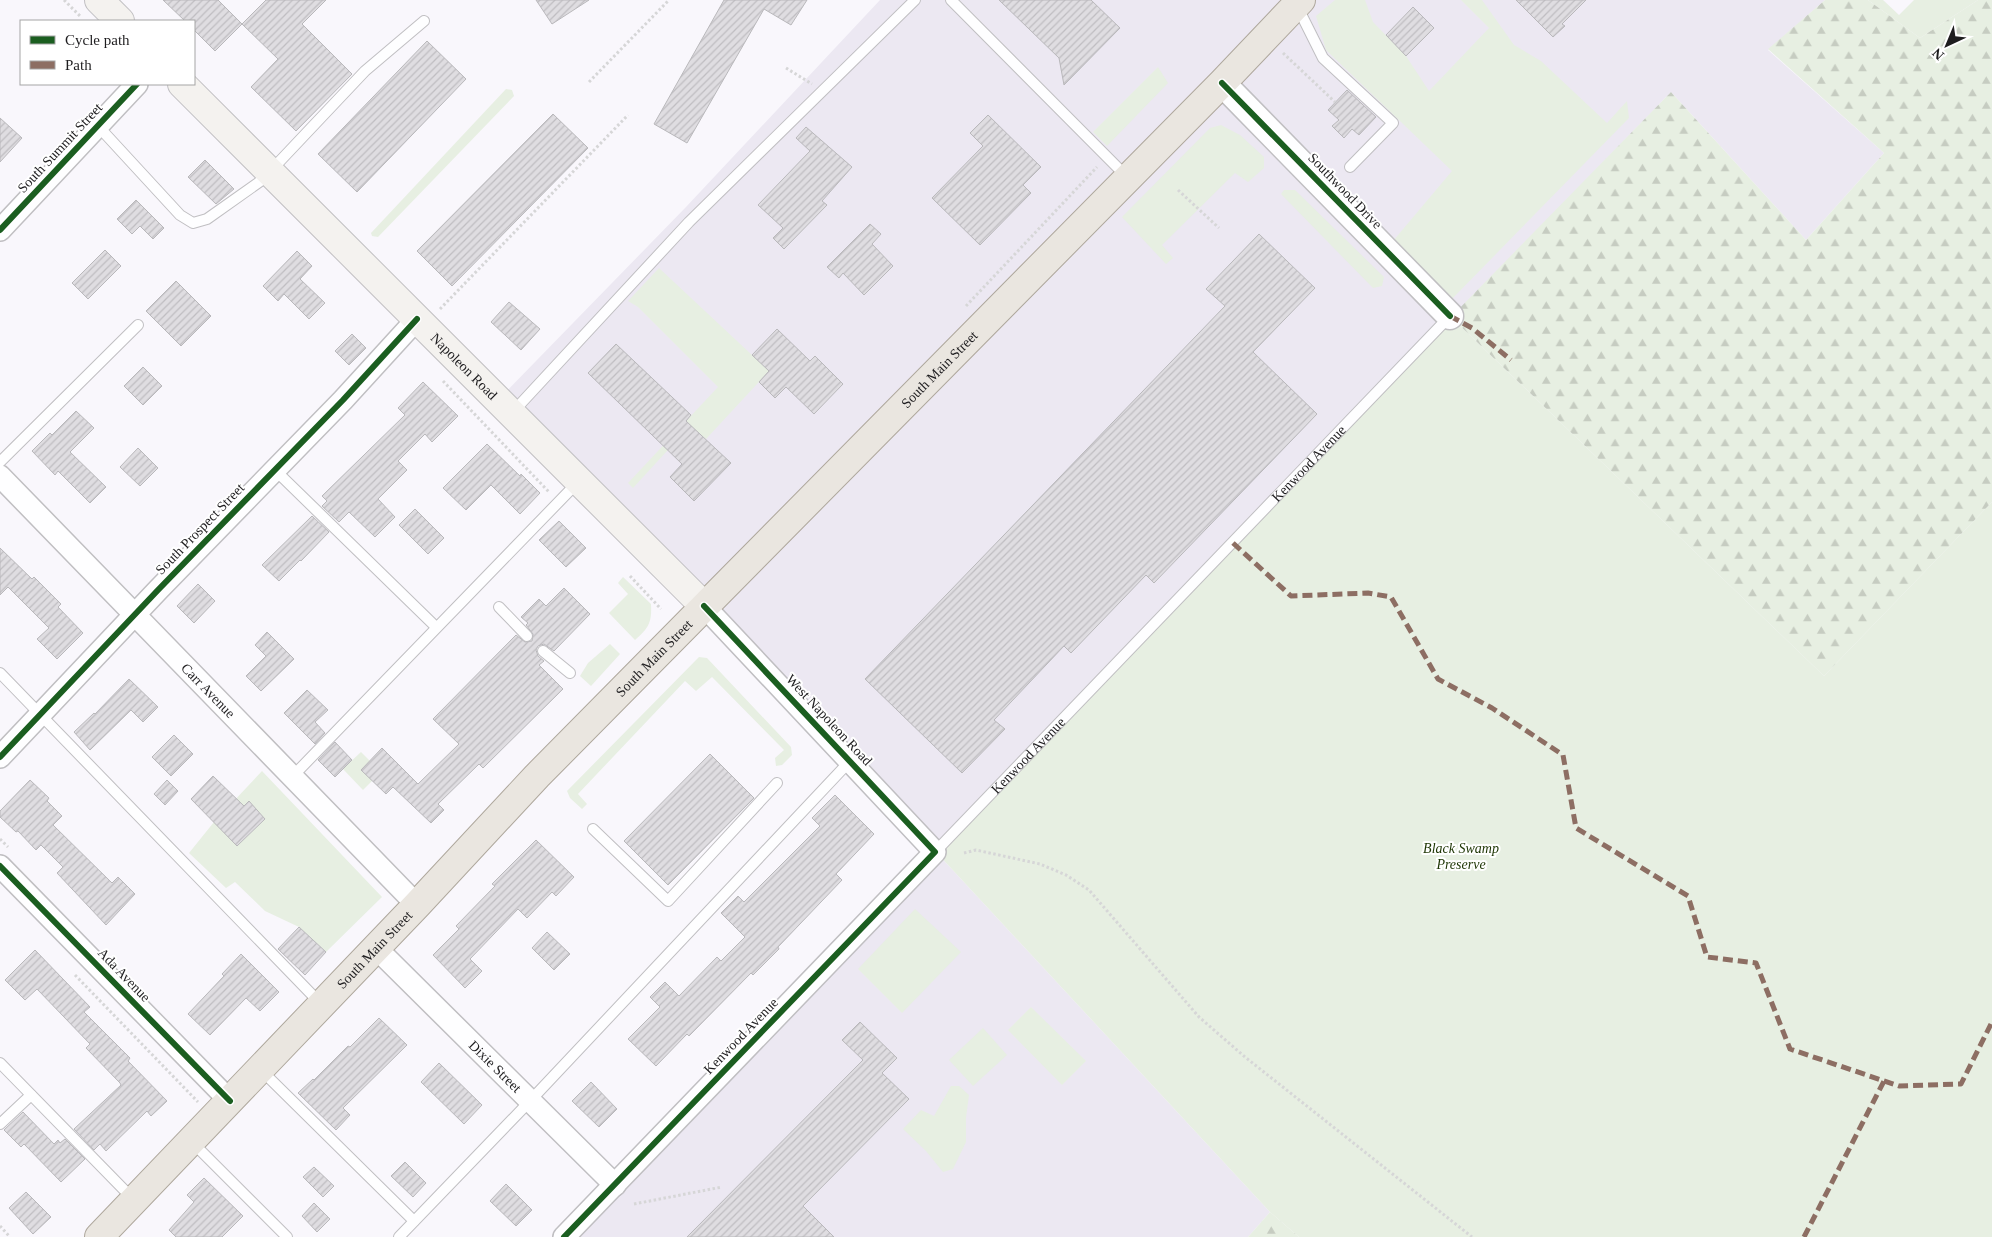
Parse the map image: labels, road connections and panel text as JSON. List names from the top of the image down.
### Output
{
  "streets": {
    "main road": ["Napoleon Road", "South Main Street"],
    "street": [
      "South Summit Street",
      "Southwood Drive",
      "Kenwood Avenue",
      "South Prospect Street",
      "Carr Avenue",
      "West Napoleon Road",
      "Ada Avenue",
      "Dixie Street"
    ]
  },
  "crossings": [
    ["Southwood Drive", "South Main Street"],
    ["Southwood Drive", "Kenwood Avenue"],
    ["Napoleon Road", "South Main Street"],
    ["Napoleon Road", "South Prospect Street"],
    ["Napoleon Road", "West Napoleon Road"],
    ["South Main Street", "Carr Avenue"],
    ["South Main Street", "West Napoleon Road"],
    ["South Main Street", "Ada Avenue"],
    ["South Main Street", "Dixie Street"],
    ["Kenwood Avenue", "West Napoleon Road"],
    ["Kenwood Avenue", "Dixie Street"],
    ["South Prospect Street", "Carr Avenue"]
  ],
  "parks": ["Black Swamp Preserve"],
  "legend": ["Cycle path", "Path"],
  "north": "bottom left"
}
